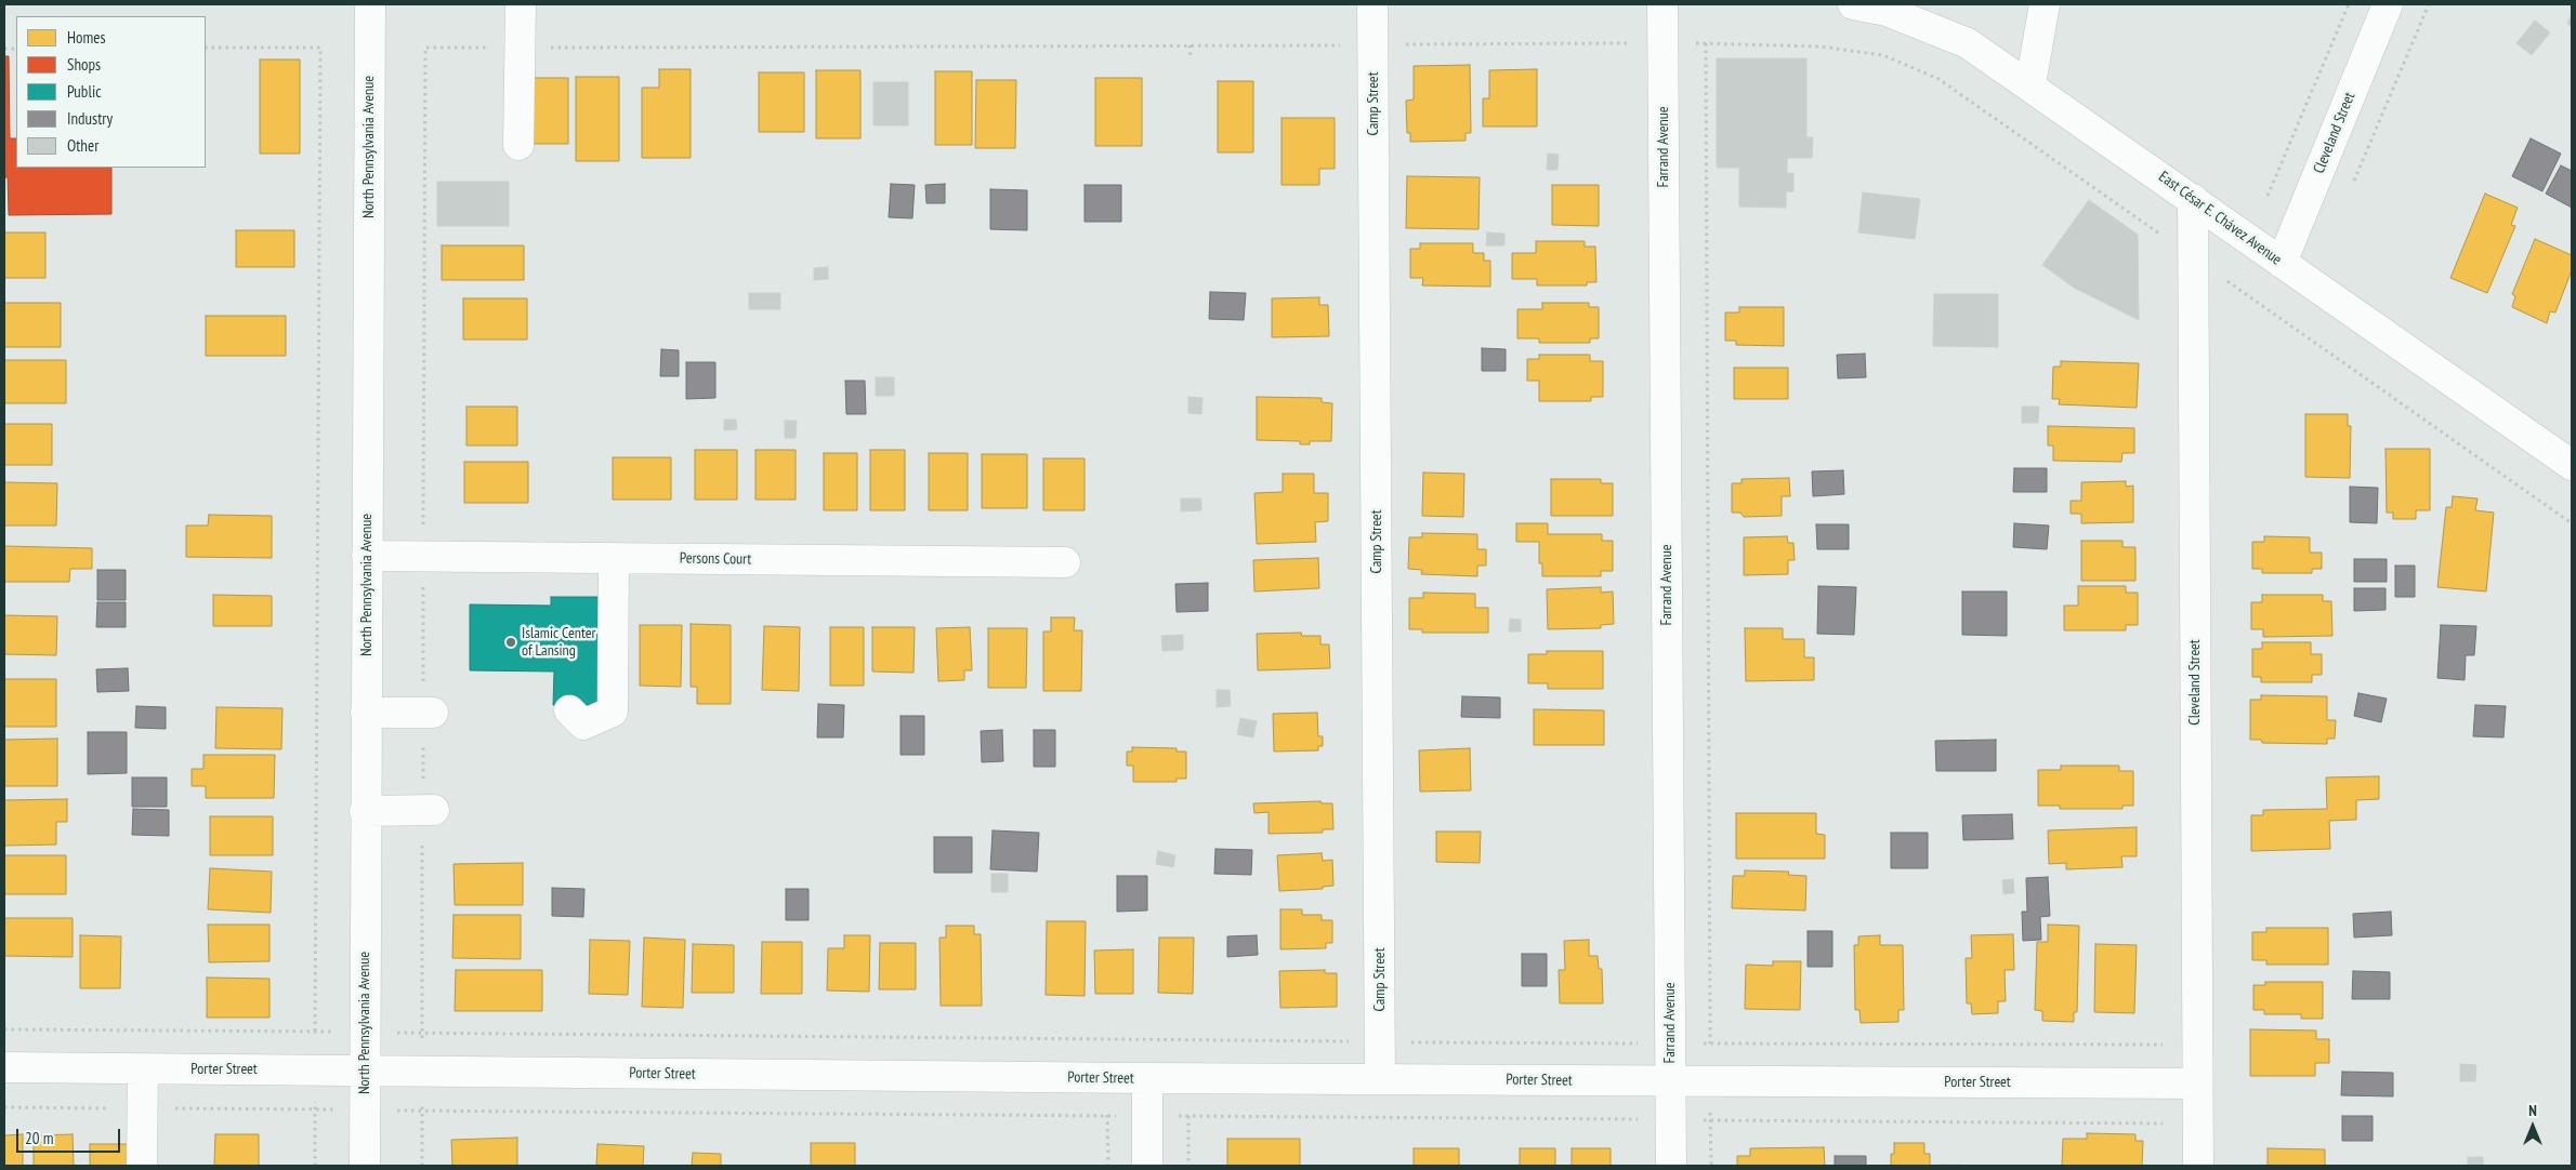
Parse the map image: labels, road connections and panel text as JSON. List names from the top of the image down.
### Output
{
  "streets": {
    "street": [
      "Camp Street",
      "Cleveland Street",
      "North Pennsylvania Avenue",
      "Farrand Avenue",
      "East César E. Chávez Avenue",
      "Persons Court",
      "Porter Street"
    ]
  },
  "crossings": [
    ["Camp Street", "Porter Street"],
    ["Cleveland Street", "East César E. Chávez Avenue"],
    ["Cleveland Street", "Porter Street"],
    ["North Pennsylvania Avenue", "Persons Court"],
    ["North Pennsylvania Avenue", "Porter Street"],
    ["Farrand Avenue", "Porter Street"]
  ],
  "places": ["Islamic Center of Lansing"],
  "legend": [
    "Homes",
    "Shops",
    "Public",
    "Industry",
    "Other"
  ],
  "scale_bar": "20 m",
  "north": "top"
}
